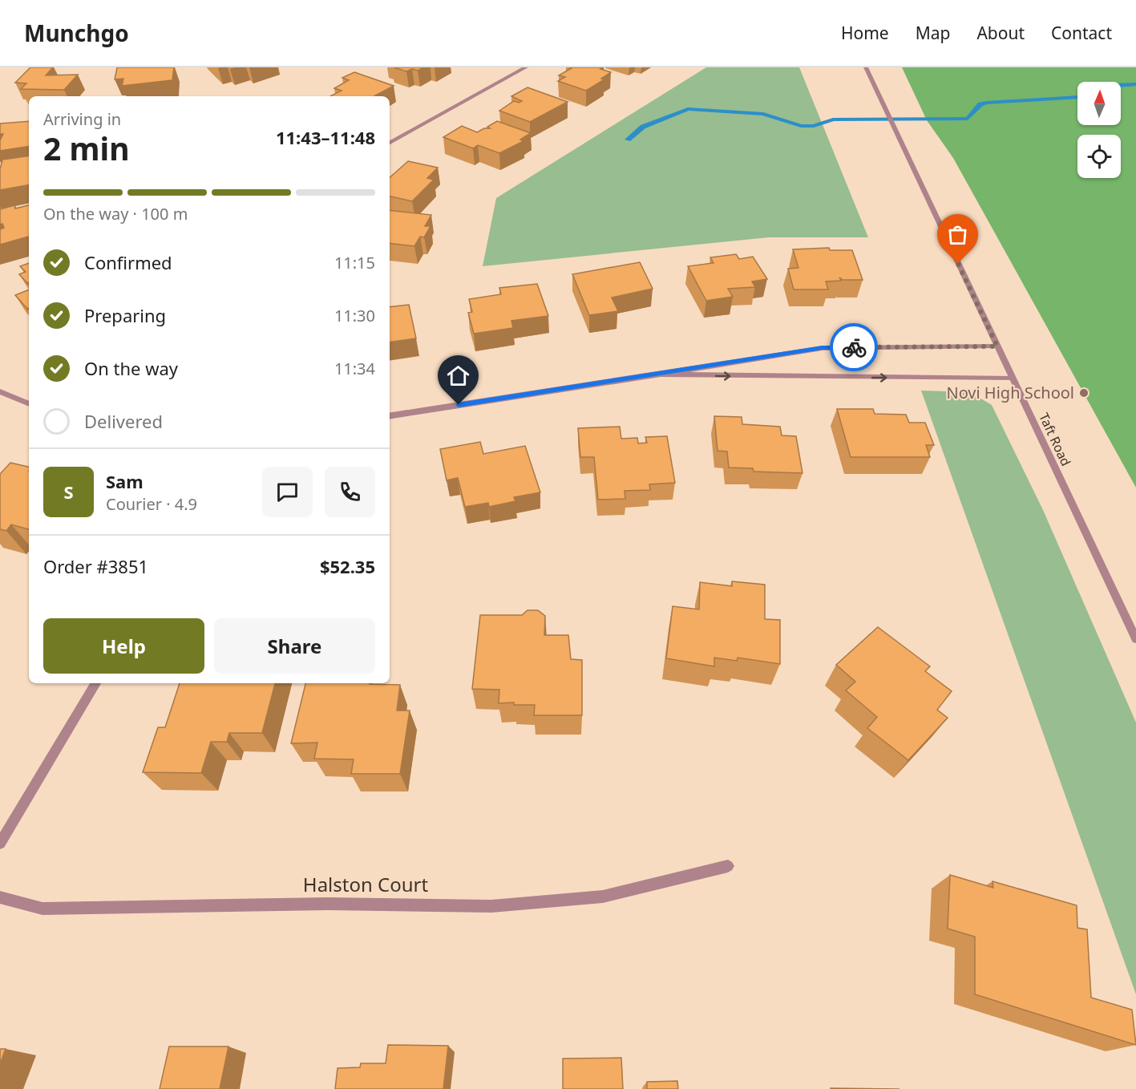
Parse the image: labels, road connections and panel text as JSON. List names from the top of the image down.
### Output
{
  "streets": {
    "street": ["Taft Road", "Halston Court"]
  },
  "places": ["Novi High School"],
  "north": "top",
  "page": {
    "header": "Munchgo",
    "nav": [
      "Home",
      "Map",
      "About",
      "Contact"
    ],
    "heading": ["2 min", "Arriving in", "11:43–11:48"],
    "panel": [
      "Sam",
      "Courier · 4.9",
      "Order #3851",
      "$52.35"
    ],
    "bar": "On the way · 100 m",
    "list": [
      ["Confirmed", "11:15"],
      ["Preparing", "11:30"],
      ["On the way", "11:34"],
      "Delivered"
    ],
    "round": "S",
    "buttons": ["Help", "Share"]
  }
}
